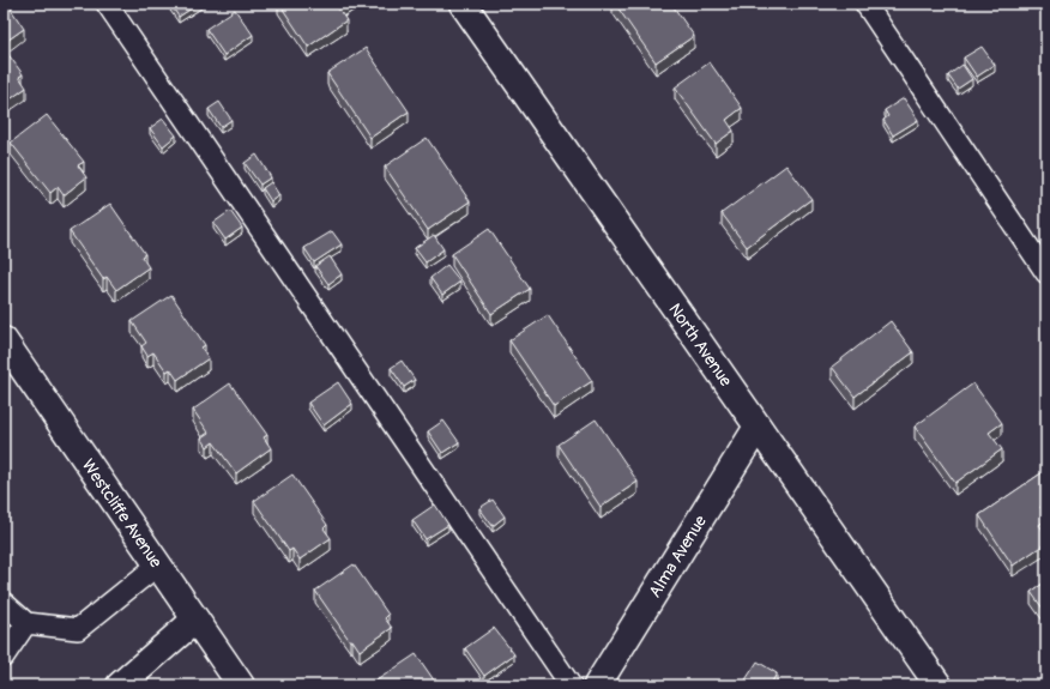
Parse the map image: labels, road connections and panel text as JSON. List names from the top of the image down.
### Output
{
  "streets": {
    "street": ["North Avenue", "Westcliffe Avenue", "Alma Avenue"]
  },
  "crossings": [
    ["North Avenue", "Alma Avenue"]
  ]
}
